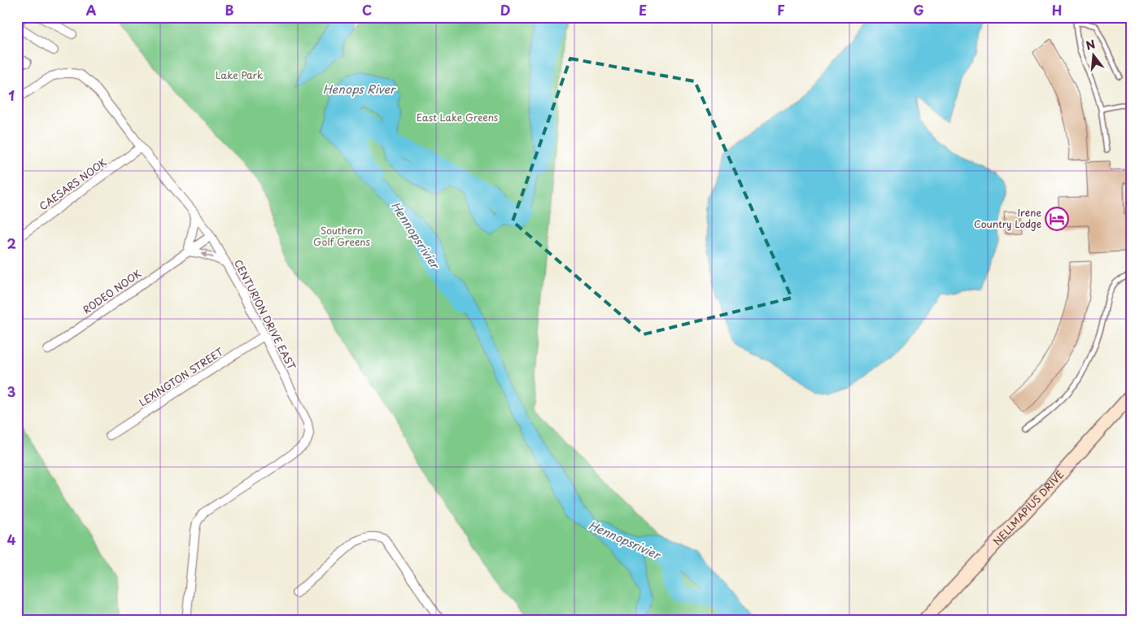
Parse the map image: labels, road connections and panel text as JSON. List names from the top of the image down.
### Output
{
  "streets": {
    "main road": ["NELLMAPIUS DRIVE"],
    "street": [
      "CAESARS NOOK",
      "RODEO NOOK",
      "CENTURION DRIVE EAST",
      "LEXINGTON STREET"
    ]
  },
  "crossings": [
    ["CAESARS NOOK", "CENTURION DRIVE EAST"],
    ["RODEO NOOK", "CENTURION DRIVE EAST"],
    ["CENTURION DRIVE EAST", "LEXINGTON STREET"]
  ],
  "water": ["Henops River", "Hennopsrivier"],
  "parks": ["Lake Park", "East Lake Greens", "Southern Golf Greens"],
  "places": {
    "hotel": ["Irene Country Lodge"]
  },
  "north": "top",
  "grid": {
    "columns": [
      "A",
      "B",
      "C",
      "D",
      "E",
      "F",
      "G",
      "H"
    ],
    "rows": [
      "1",
      "2",
      "3",
      "4"
    ]
  }
}
